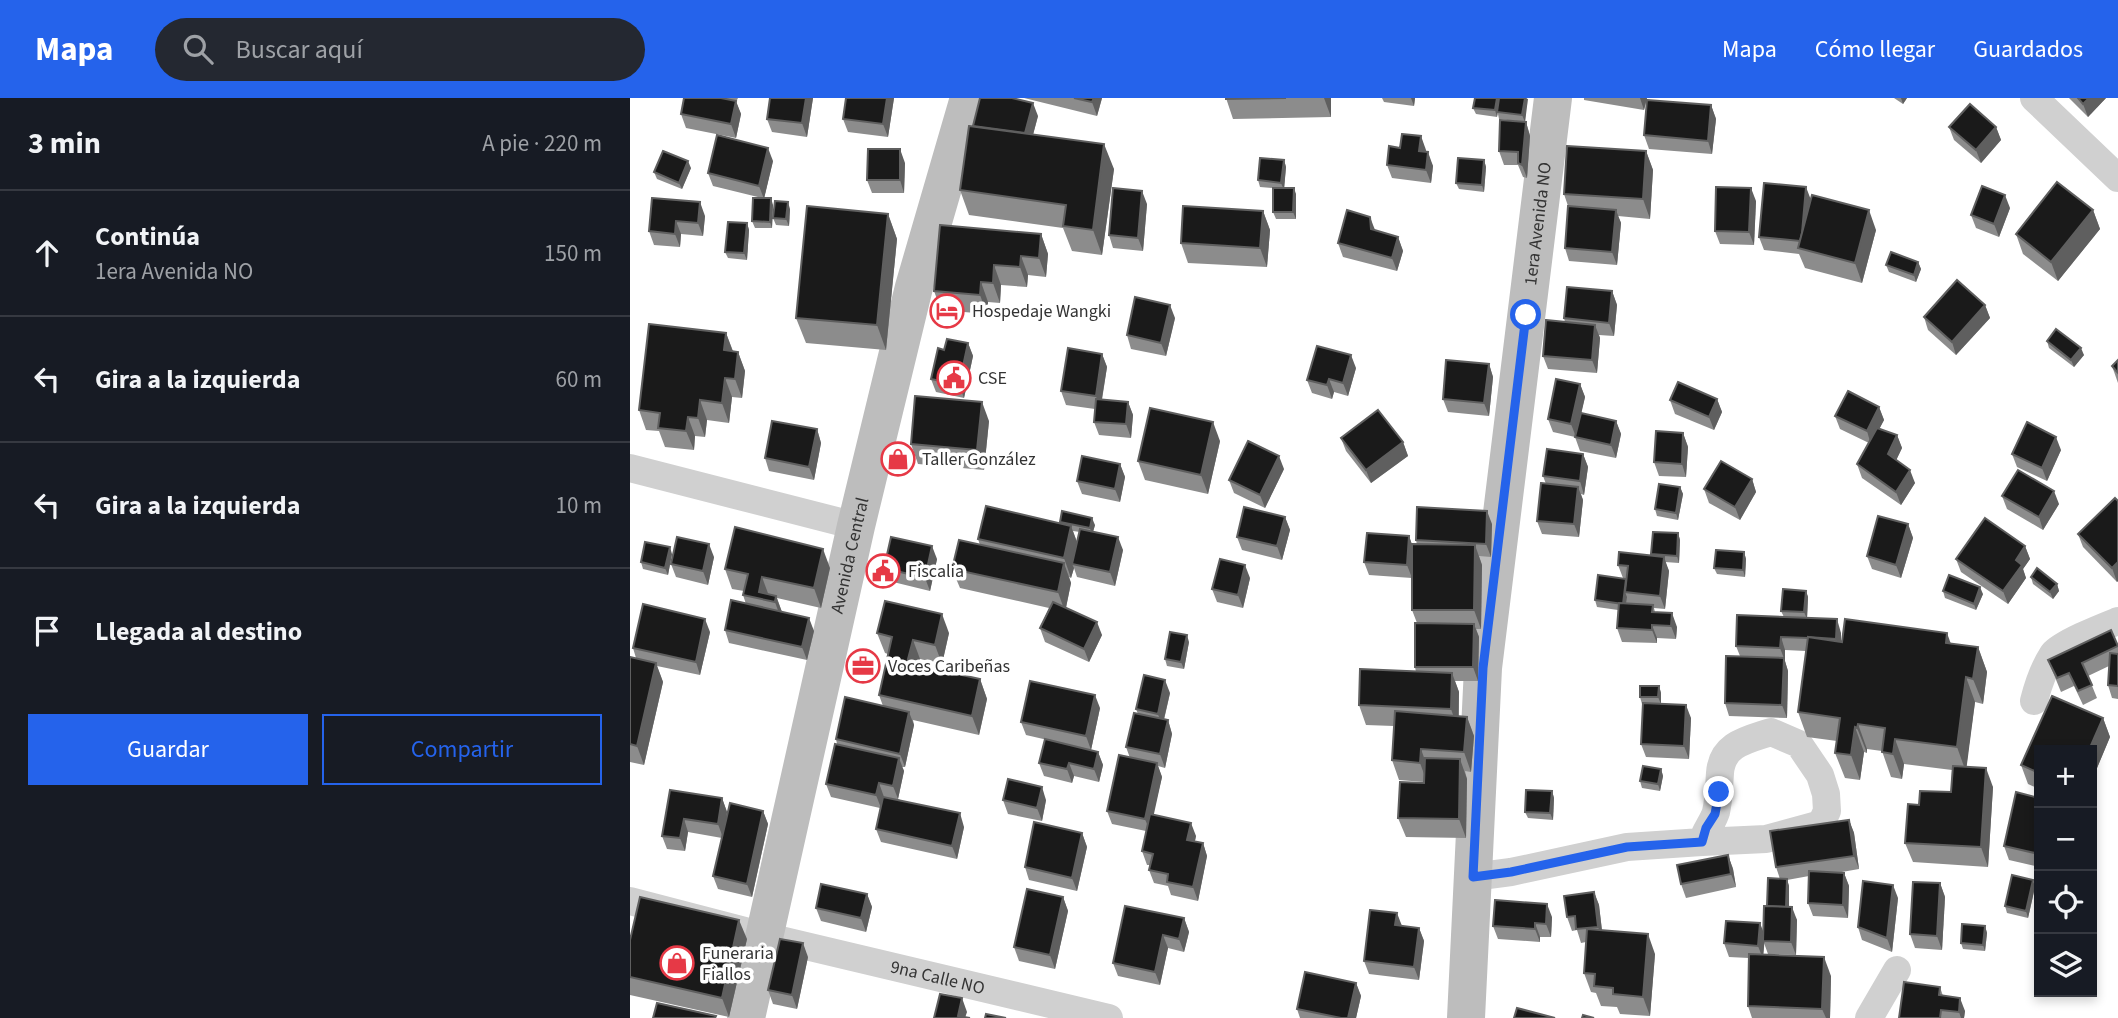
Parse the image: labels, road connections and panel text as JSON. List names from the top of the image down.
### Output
{
  "streets": {
    "street": ["1era Avenida NO", "Avenida Central", "9na Calle NO"]
  },
  "crossings": [
    ["Avenida Central", "9na Calle NO"]
  ],
  "places": {
    "hotel": ["Hospedaje Wangki"],
    "public building": ["CSE", "Fiscalia"],
    "shop": ["Taller González", "Funeraria Fiallos"],
    "office": ["Voces Caribeñas"]
  },
  "page": {
    "header": "Mapa",
    "search": "Buscar aquí",
    "nav": ["Mapa", "Cómo llegar", "Guardados"],
    "heading": ["3 min", "A pie · 220 m"],
    "list": [
      ["Continúa", "1era Avenida NO", "150 m"],
      ["Gira a la izquierda", "60 m"],
      ["Gira a la izquierda", "10 m"],
      "Llegada al destino"
    ],
    "buttons": ["Guardar", "Compartir"],
    "map_buttons": ["+", "−"]
  }
}
